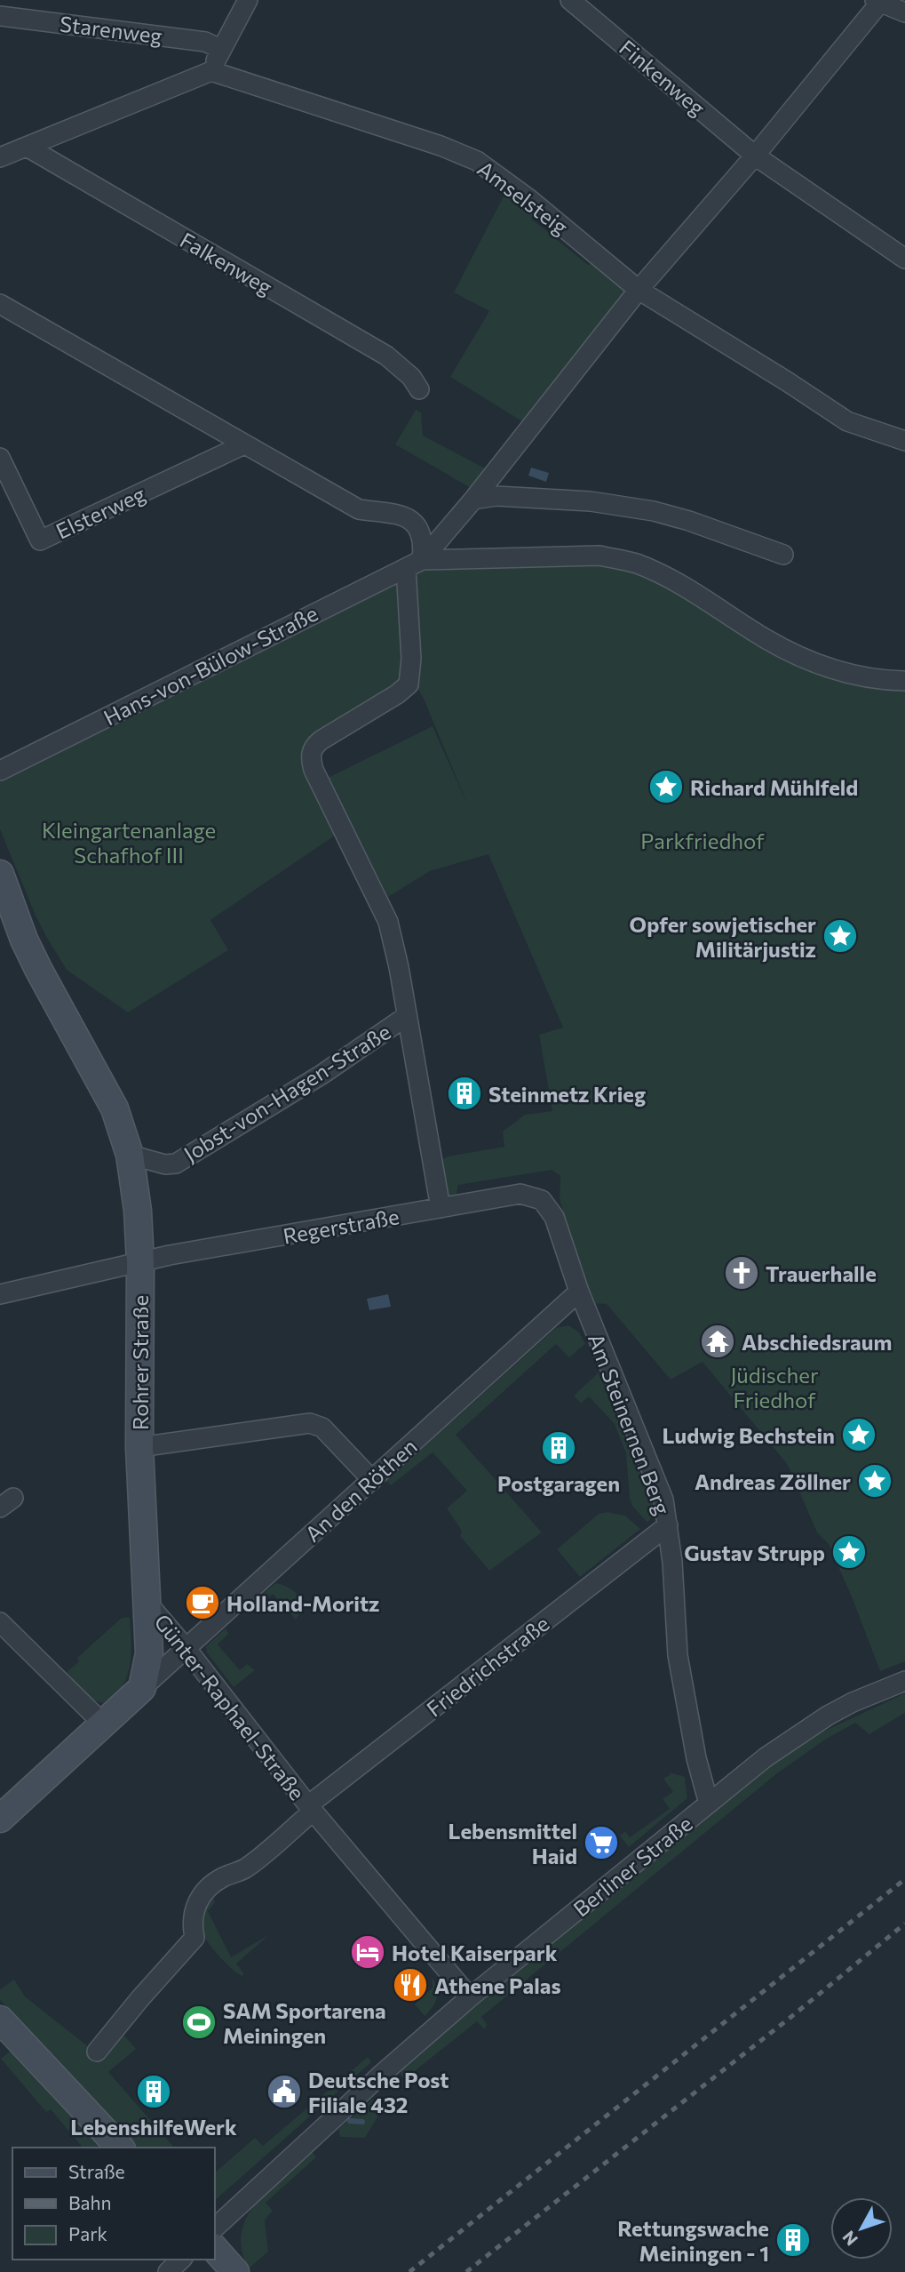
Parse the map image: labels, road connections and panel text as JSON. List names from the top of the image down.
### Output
{
  "streets": {
    "main road": ["Rohrer Straße"],
    "street": [
      "Starenweg",
      "Finkenweg",
      "Amselsteig",
      "Falkenweg",
      "Elsterweg",
      "Hans-von-Bülow-Straße",
      "Jobst-von-Hagen-Straße",
      "Regerstraße",
      "Am Steinernen Berg",
      "An den Röthen",
      "Friedrichstraße",
      "Günter-Raphael-Straße",
      "Berliner Straße"
    ]
  },
  "crossings": [
    ["Amselsteig", "Hans-von-Bülow-Straße"],
    ["Hans-von-Bülow-Straße", "Jobst-von-Hagen-Straße"],
    ["Jobst-von-Hagen-Straße", "Regerstraße"],
    ["Jobst-von-Hagen-Straße", "Rohrer Straße"],
    ["Regerstraße", "Rohrer Straße"],
    ["Regerstraße", "Am Steinernen Berg"],
    ["Rohrer Straße", "An den Röthen"],
    ["Rohrer Straße", "Günter-Raphael-Straße"],
    ["Am Steinernen Berg", "An den Röthen"],
    ["Am Steinernen Berg", "Friedrichstraße"],
    ["Am Steinernen Berg", "Berliner Straße"],
    ["An den Röthen", "Günter-Raphael-Straße"],
    ["Friedrichstraße", "Günter-Raphael-Straße"],
    ["Günter-Raphael-Straße", "Berliner Straße"]
  ],
  "parks": ["Kleingartenanlage Schafhof III", "Parkfriedhof", "Jüdischer Friedhof"],
  "places": {
    "place": [
      "Richard Mühlfeld",
      "Opfer sowjetischer Militärjustiz",
      "Ludwig Bechstein",
      "Andreas Zöllner",
      "Gustav Strupp"
    ],
    "building": [
      "Steinmetz Krieg",
      "Postgaragen",
      "LebenshilfeWerk",
      "Rettungswache Meiningen - 1"
    ],
    "church": ["Trauerhalle"],
    "temple": ["Abschiedsraum"],
    "cafe": ["Holland-Moritz"],
    "supermarket": ["Lebensmittel Haid"],
    "hotel": ["Hotel Kaiserpark"],
    "restaurant": ["Athene Palas"],
    "sports": ["SAM Sportarena Meiningen"],
    "public building": ["Deutsche Post Filiale 432"]
  },
  "legend": ["Straße", "Bahn", "Park"],
  "north": "bottom left"
}
